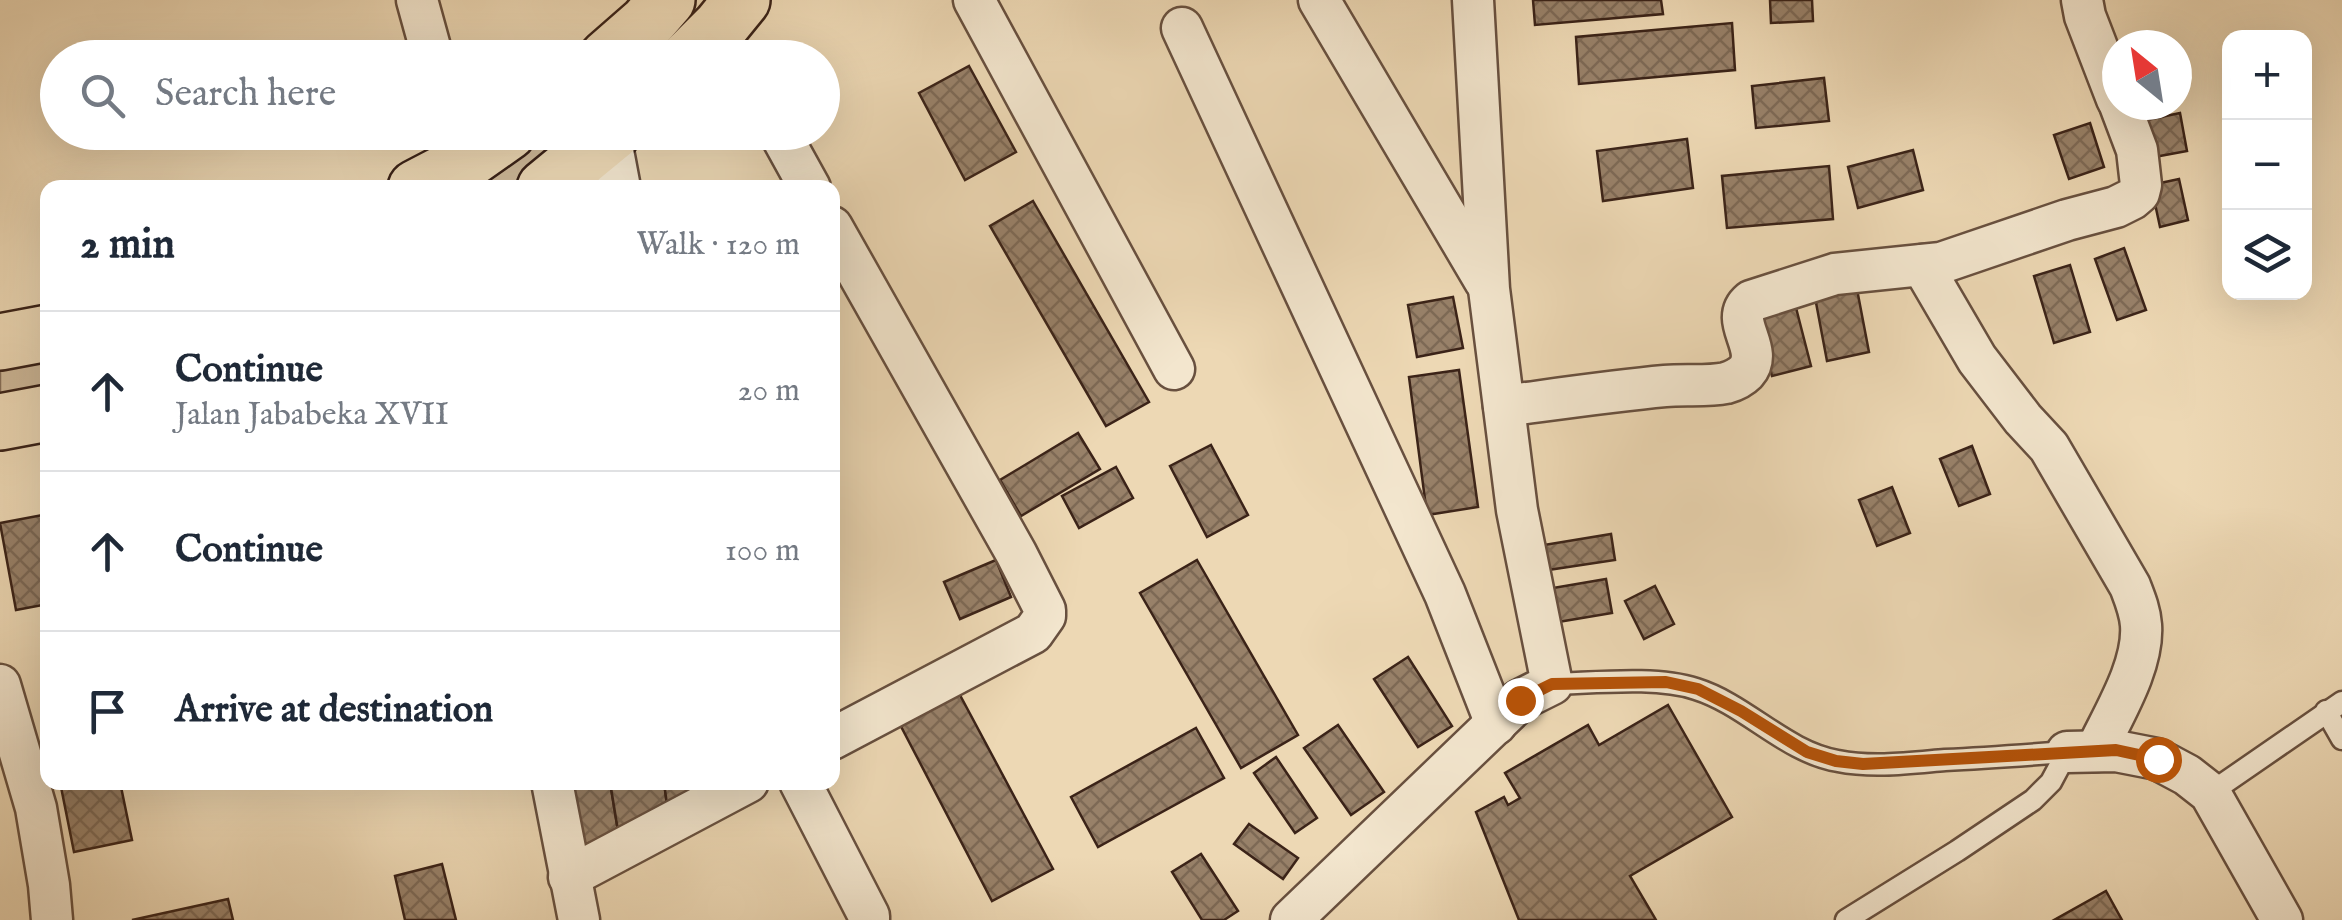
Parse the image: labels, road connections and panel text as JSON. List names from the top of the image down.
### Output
{
  "north": "top left",
  "page": {
    "map_buttons": ["+", "−"],
    "search": "Search here",
    "heading": ["2 min", "Walk · 120 m"],
    "list": [
      ["Continue", "Jalan Jababeka XVII", "20 m"],
      ["Continue", "100 m"],
      "Arrive at destination"
    ]
  }
}
